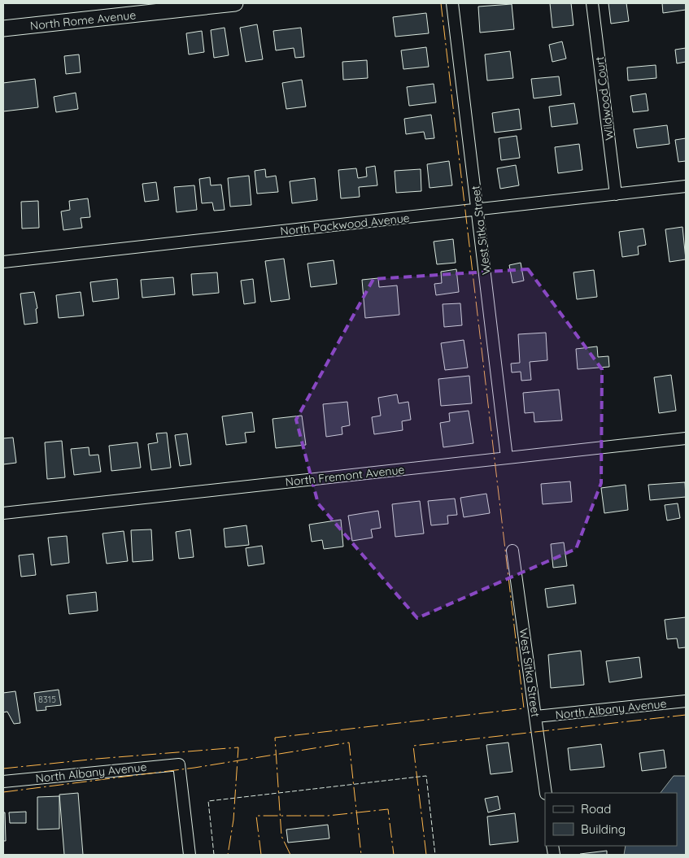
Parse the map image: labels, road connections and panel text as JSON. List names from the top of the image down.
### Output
{
  "streets": {
    "street": [
      "North Rome Avenue",
      "Wildwood Court",
      "North Packwood Avenue",
      "West Sitka Street",
      "North Fremont Avenue",
      "North Albany Avenue"
    ]
  },
  "crossings": [
    ["Wildwood Court", "North Packwood Avenue"],
    ["North Packwood Avenue", "West Sitka Street"],
    ["West Sitka Street", "North Fremont Avenue"],
    ["West Sitka Street", "North Albany Avenue"]
  ],
  "house_numbers": ["8315"],
  "legend": ["Road", "Building"]
}
